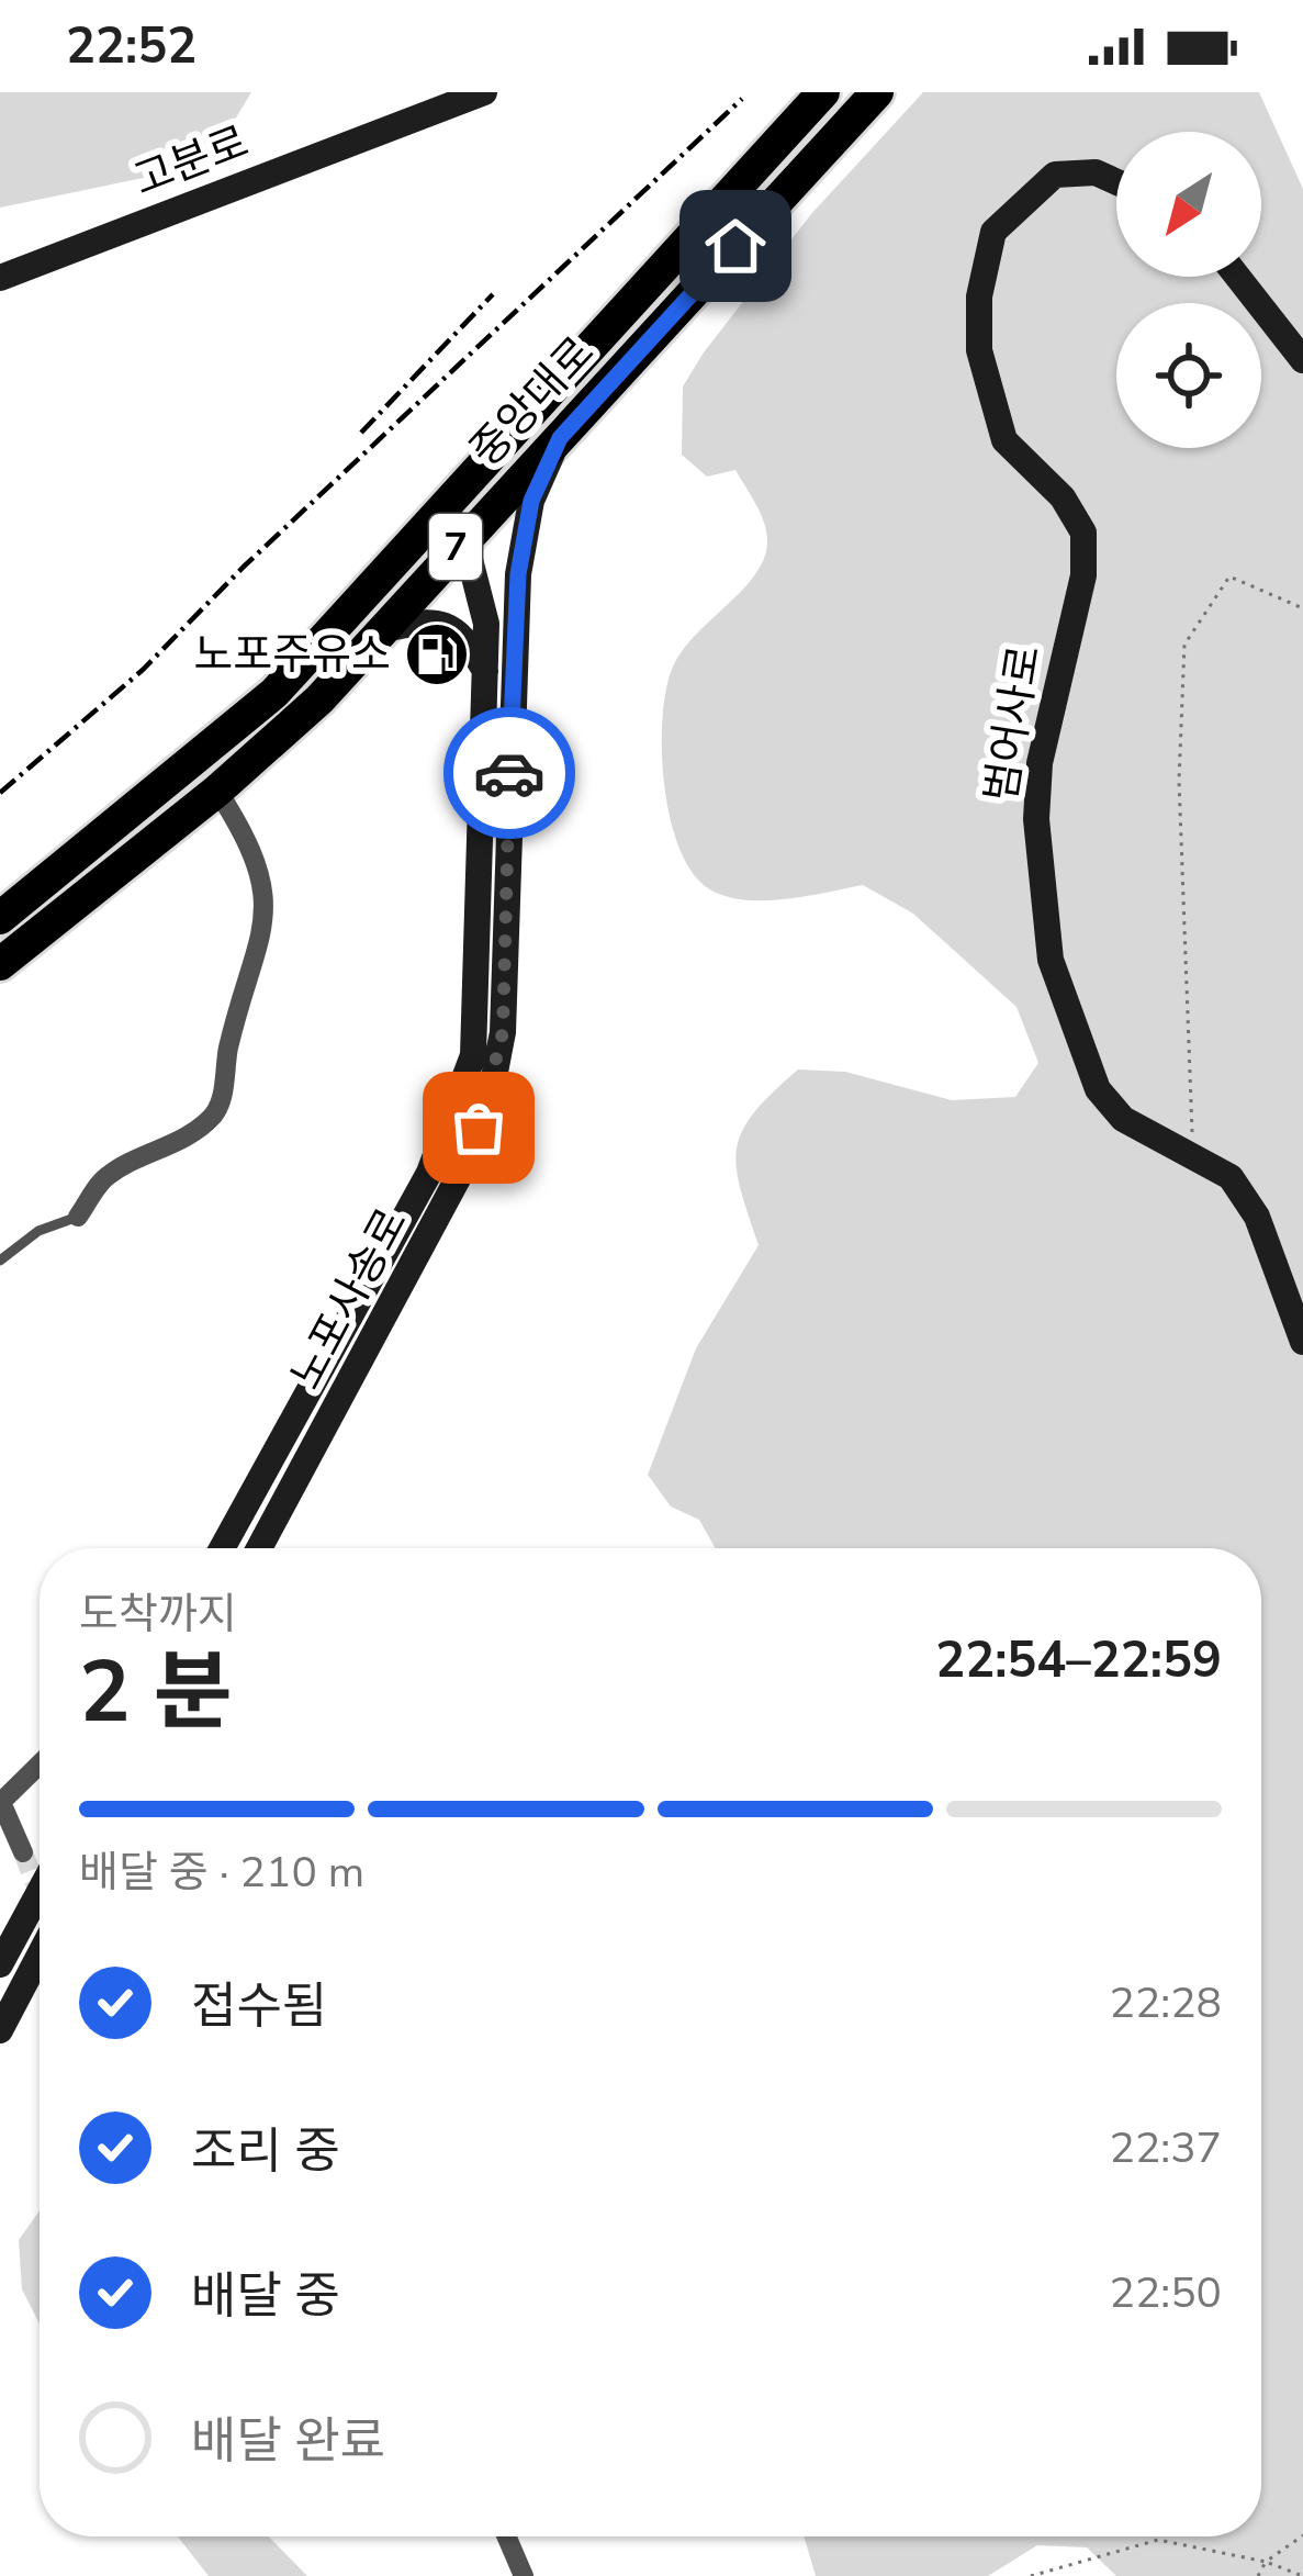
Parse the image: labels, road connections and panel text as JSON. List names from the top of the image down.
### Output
{
  "streets": {
    "main road": [
      "고분로",
      "중앙대로",
      "7",
      "범어사로",
      "노포사송로"
    ]
  },
  "crossings": [
    ["중앙대로", "노포사송로"]
  ],
  "places": {
    "fuel station": ["노포주유소"]
  },
  "north": "bottom left",
  "page": {
    "status": "22:52",
    "heading": ["2 분", "도착까지", "22:54–22:59"],
    "bar": "배달 중 · 210 m",
    "list": [
      ["접수됨", "22:28"],
      ["조리 중", "22:37"],
      ["배달 중", "22:50"],
      "배달 완료"
    ]
  }
}
